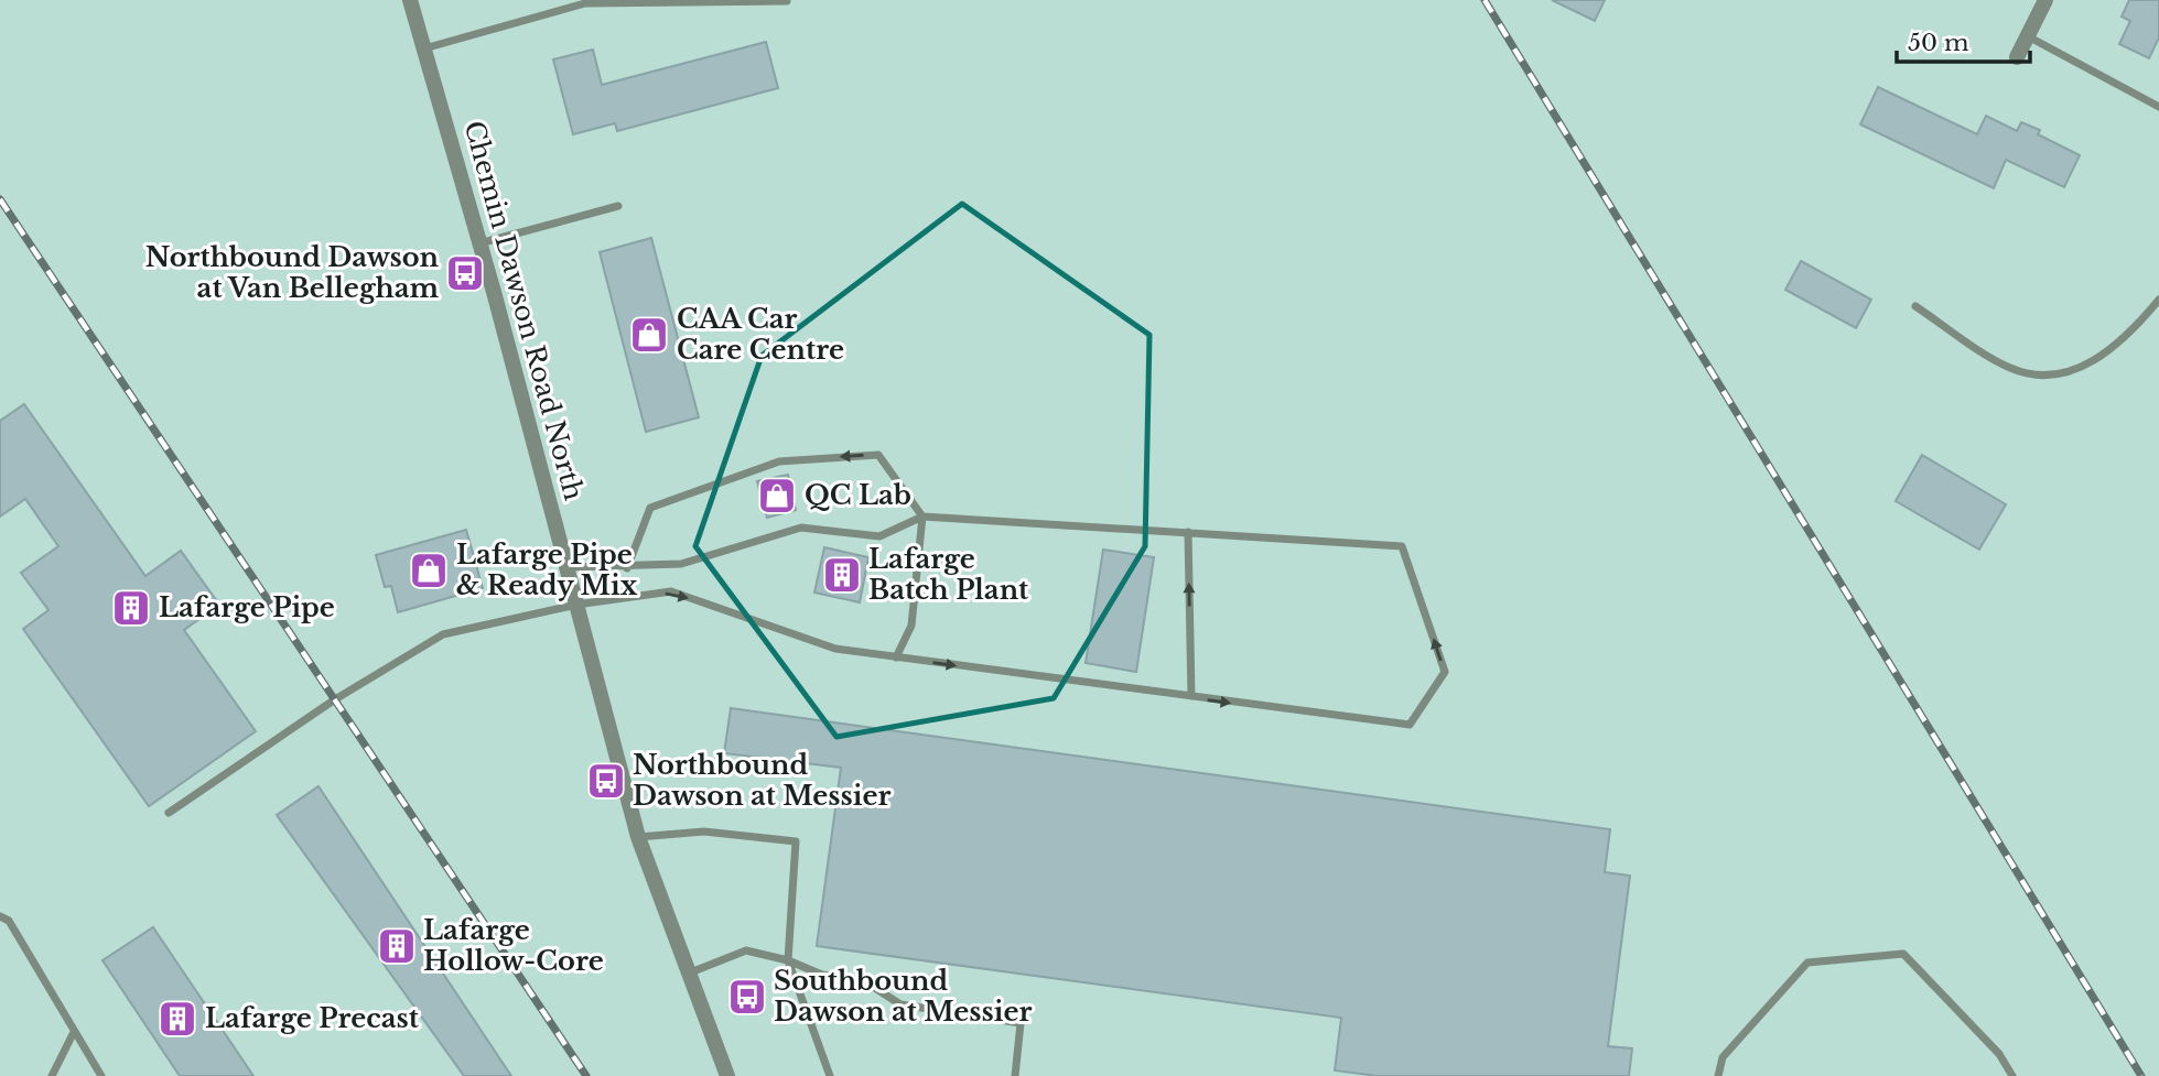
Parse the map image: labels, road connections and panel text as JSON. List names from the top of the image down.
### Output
{
  "streets": {
    "street": ["Chemin Dawson Road North"]
  },
  "places": {
    "bus stop": ["Northbound Dawson at Van Bellegham", "Northbound Dawson at Messier", "Southbound Dawson at Messier"],
    "shop": ["CAA Car Care Centre", "QC Lab", "Lafarge Pipe & Ready Mix"],
    "building": [
      "Lafarge Batch Plant",
      "Lafarge Pipe",
      "Lafarge Hollow-Core",
      "Lafarge Precast"
    ]
  },
  "scale_bar": "50 m"
}
